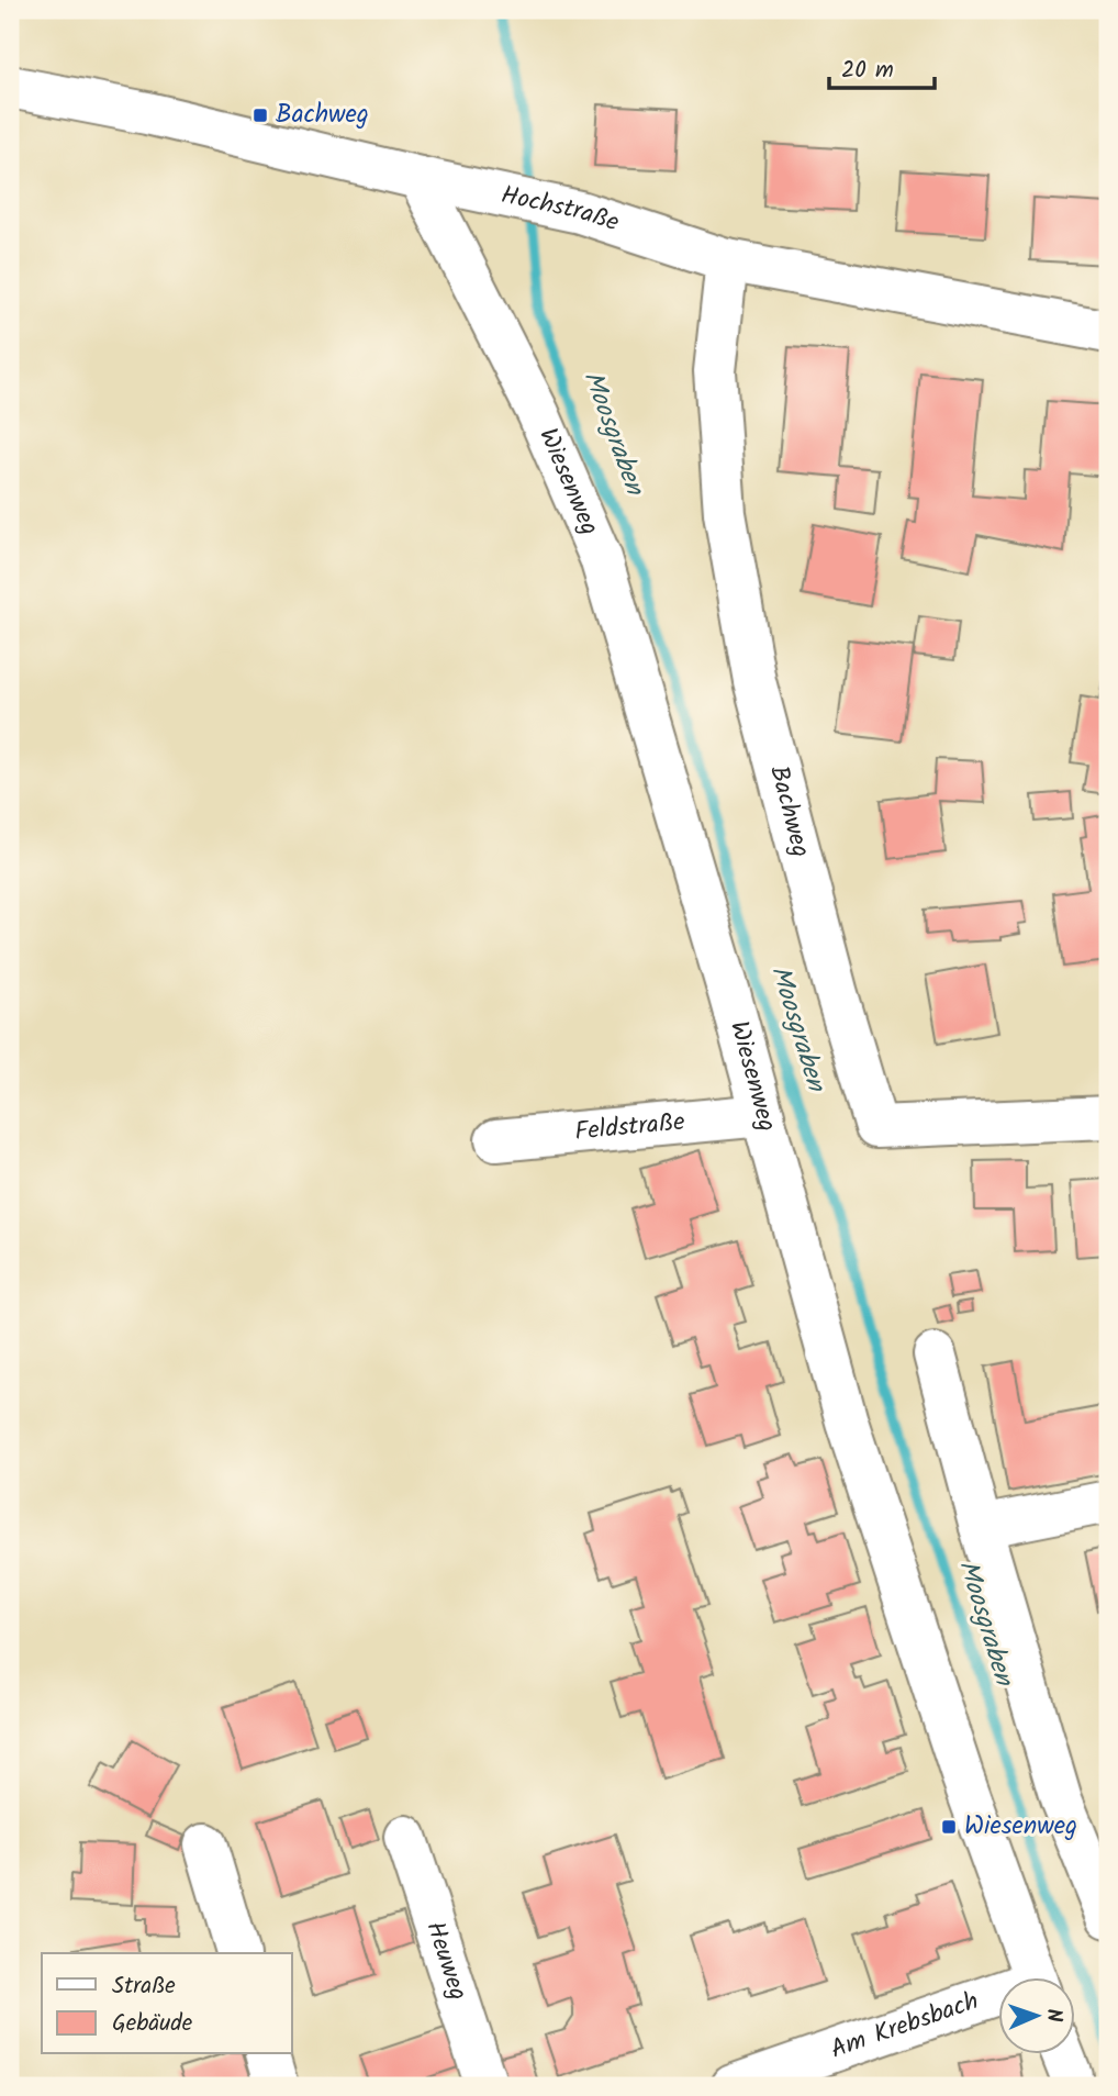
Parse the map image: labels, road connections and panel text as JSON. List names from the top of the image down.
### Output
{
  "streets": {
    "street": [
      "Hochstraße",
      "Wiesenweg",
      "Bachweg",
      "Feldstraße",
      "Heuweg",
      "Am Krebsbach"
    ]
  },
  "crossings": [
    ["Hochstraße", "Wiesenweg"],
    ["Hochstraße", "Bachweg"],
    ["Wiesenweg", "Feldstraße"]
  ],
  "water": ["Moosgraben"],
  "places": {
    "transit": ["Bachweg", "Wiesenweg"]
  },
  "legend": ["Straße", "Gebäude"],
  "scale_bar": "20 m",
  "north": "right"
}
